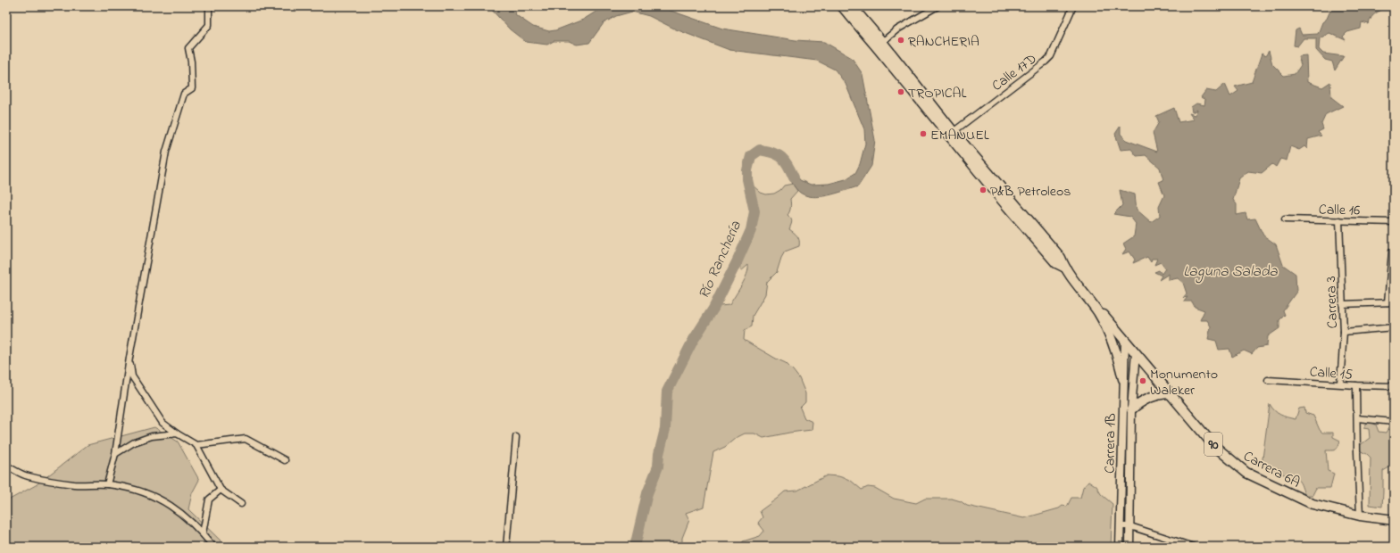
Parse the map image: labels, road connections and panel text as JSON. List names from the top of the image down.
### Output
{
  "streets": {
    "highway": ["90", "Carrera 6A"],
    "street": [
      "Calle 17D",
      "Calle 16",
      "Carrera 3",
      "Calle 15",
      "Carrera 1B"
    ]
  },
  "crossings": [
    ["Calle 17D", "90"],
    ["Calle 16", "Carrera 3"],
    ["Carrera 3", "Calle 15"],
    ["Carrera 1B", "Carrera 6A"],
    ["90", "Carrera 6A"]
  ],
  "water": ["Río Ranchería", "Laguna Salada"],
  "places": [
    "RANCHERIA",
    "TROPICAL",
    "EMANUEL",
    "P&B Petroleos",
    "Monumento Waleker"
  ]
}
